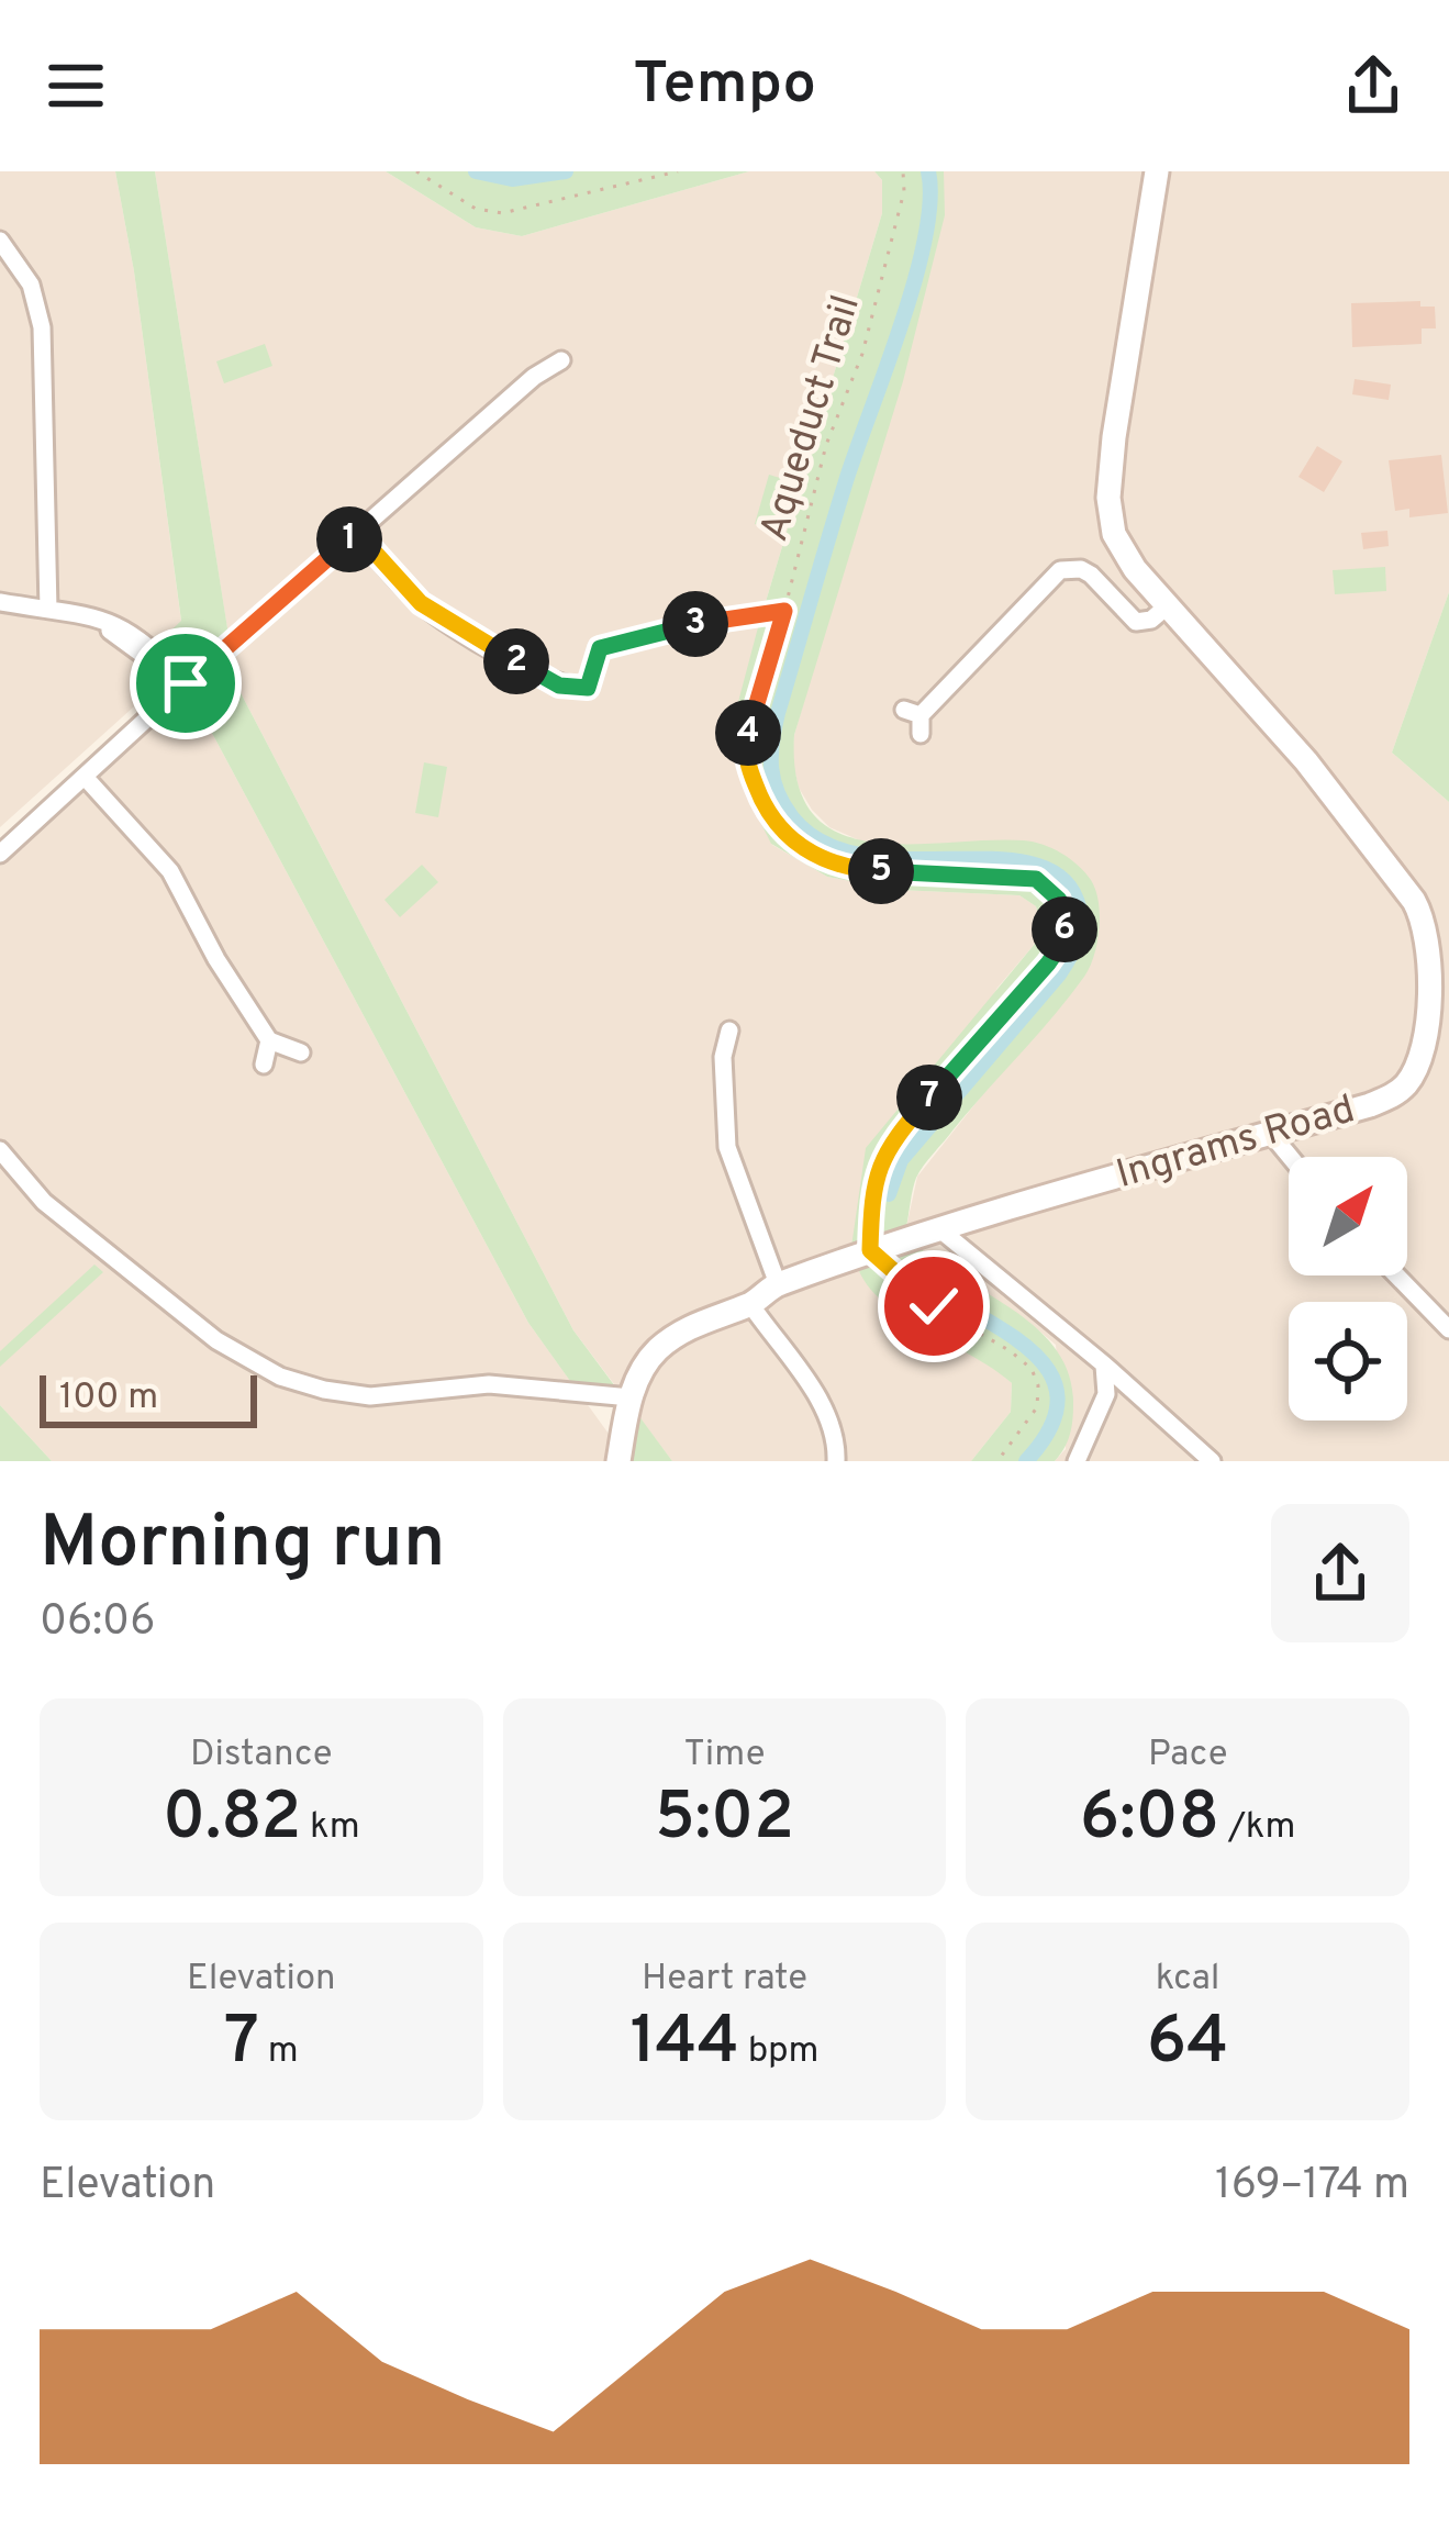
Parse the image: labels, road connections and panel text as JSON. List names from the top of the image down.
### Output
{
  "streets": {
    "street": ["Ingrams Road"],
    "path": ["Aqueduct Trail"]
  },
  "crossings": [
    ["Aqueduct Trail", "Ingrams Road"]
  ],
  "scale_bar": "100 m",
  "north": "top right",
  "page": {
    "header": "Tempo",
    "pins": [
      "1",
      "3",
      "2",
      "4",
      "5",
      "6",
      "7"
    ],
    "scale": "100 m",
    "heading": ["Morning run", "06:06"],
    "stats": [
      ["Distance", "0.82 km"],
      ["Time", "5:02"],
      ["Pace", "6:08 /km"],
      ["Elevation", "7 m"],
      ["Heart rate", "144 bpm"],
      ["kcal", "64"]
    ],
    "chart": ["Elevation", "169–174 m"]
  }
}
